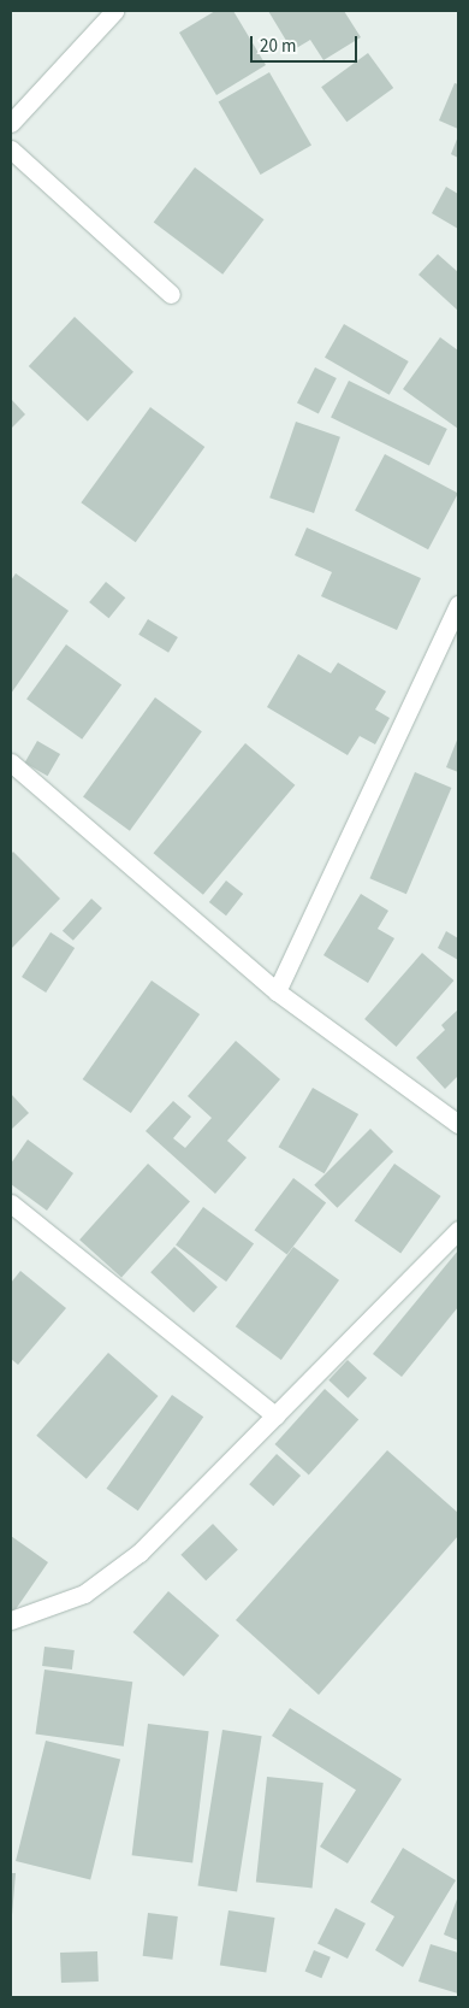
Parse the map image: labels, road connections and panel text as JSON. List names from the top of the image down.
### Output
{
  "scale_bar": "20 m"
}
